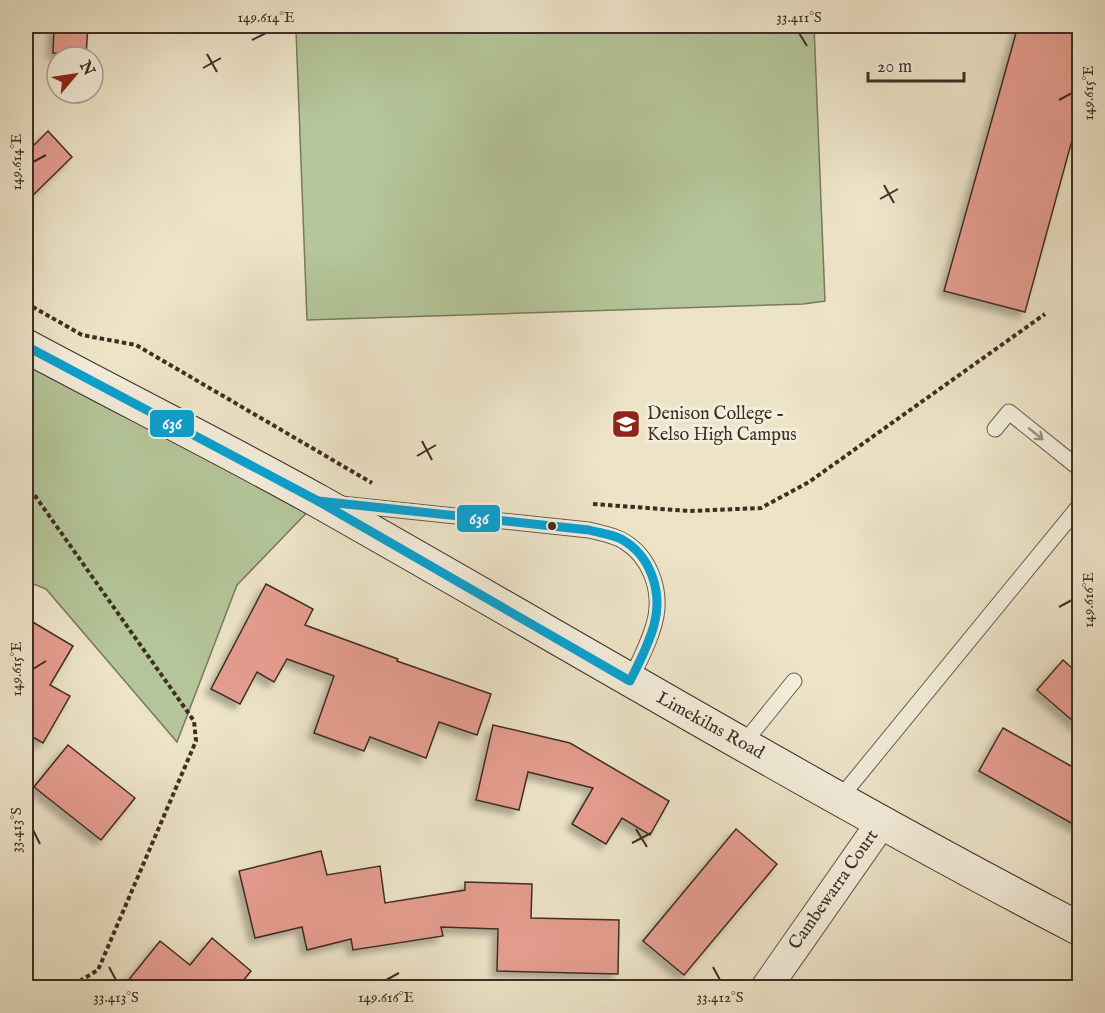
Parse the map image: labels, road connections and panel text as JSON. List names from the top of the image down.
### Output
{
  "streets": {
    "main road": ["Limekilns Road"],
    "street": ["Cambewarra Court"]
  },
  "crossings": [
    ["Limekilns Road", "Cambewarra Court"]
  ],
  "places": {
    "school or university": ["Denison College - Kelso High Campus"]
  },
  "lines": ["transit line 636"],
  "scale_bar": "20 m",
  "north": "top right",
  "coordinates": [
    "149.614°E",
    "33.411°S",
    "149.615°E",
    "149.616°E",
    "33.413°S",
    "33.412°S"
  ]
}
